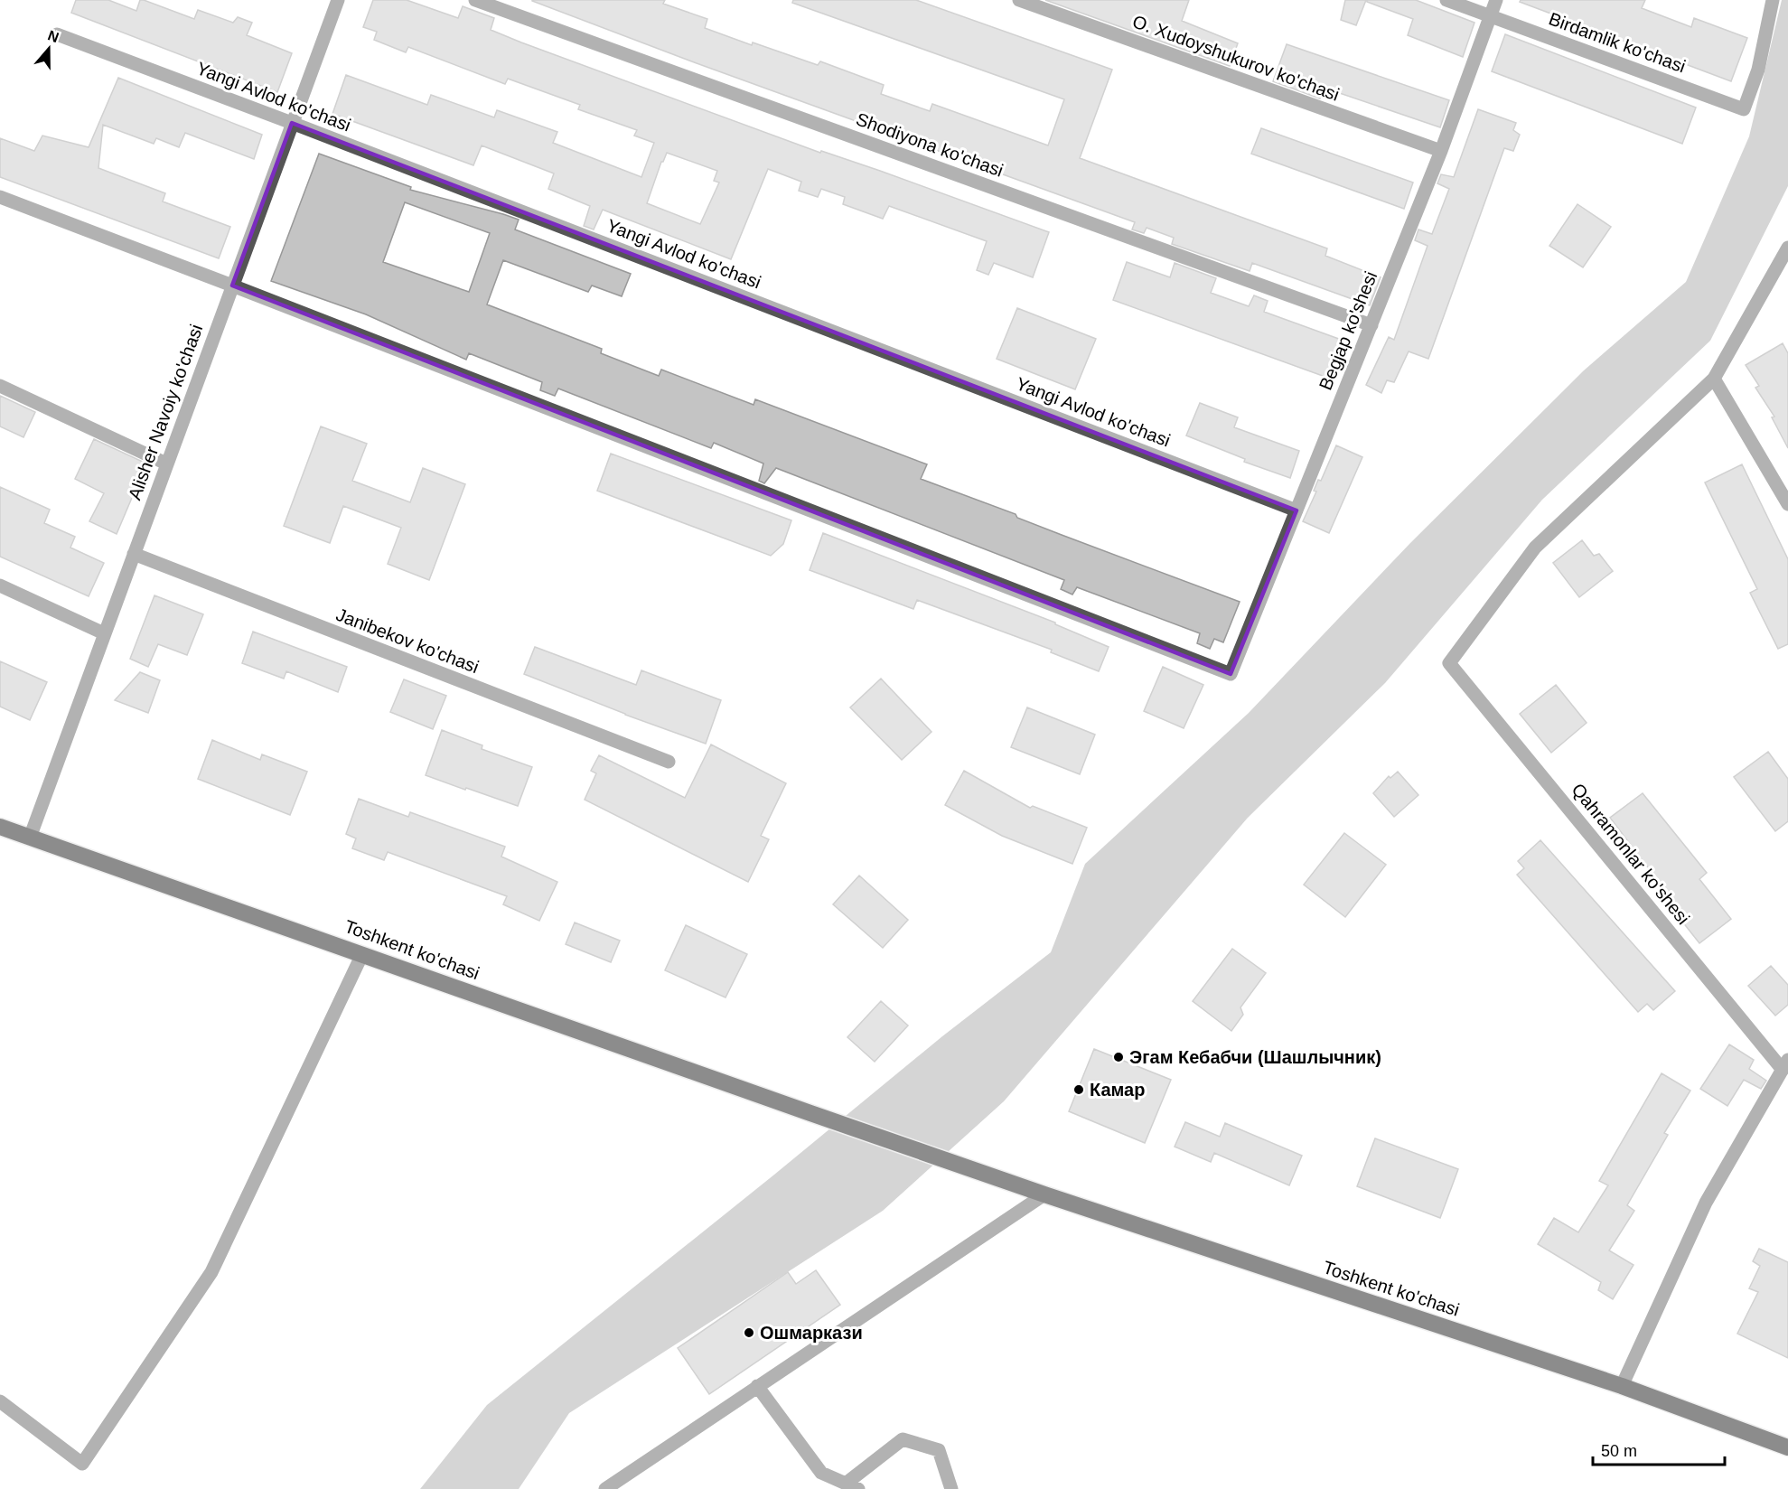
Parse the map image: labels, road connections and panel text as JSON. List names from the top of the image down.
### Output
{
  "streets": {
    "highway": ["Toshkent ko'chasi"],
    "street": [
      "Birdamlik ko'chasi",
      "O. Xudoyshukurov ko'chasi",
      "Yangi Avlod ko'chasi",
      "Shodiyona ko'chasi",
      "Begjap ko'shesi",
      "Alisher Navoiy ko'chasi",
      "Janibekov ko'chasi",
      "Qahramonlar ko'shesi"
    ]
  },
  "crossings": [
    ["Birdamlik ko'chasi", "Begjap ko'shesi"],
    ["O. Xudoyshukurov ko'chasi", "Begjap ko'shesi"],
    ["Yangi Avlod ko'chasi", "Begjap ko'shesi"],
    ["Yangi Avlod ko'chasi", "Alisher Navoiy ko'chasi"],
    ["Shodiyona ko'chasi", "Begjap ko'shesi"],
    ["Begjap ko'shesi", "Alisher Navoiy ko'chasi"],
    ["Alisher Navoiy ko'chasi", "Janibekov ko'chasi"],
    ["Alisher Navoiy ko'chasi", "Toshkent ko'chasi"]
  ],
  "places": ["Эгам Кебабчи (Шашлычник)", "Камар", "Ошмаркази"],
  "scale_bar": "50 m",
  "north": "top"
}
